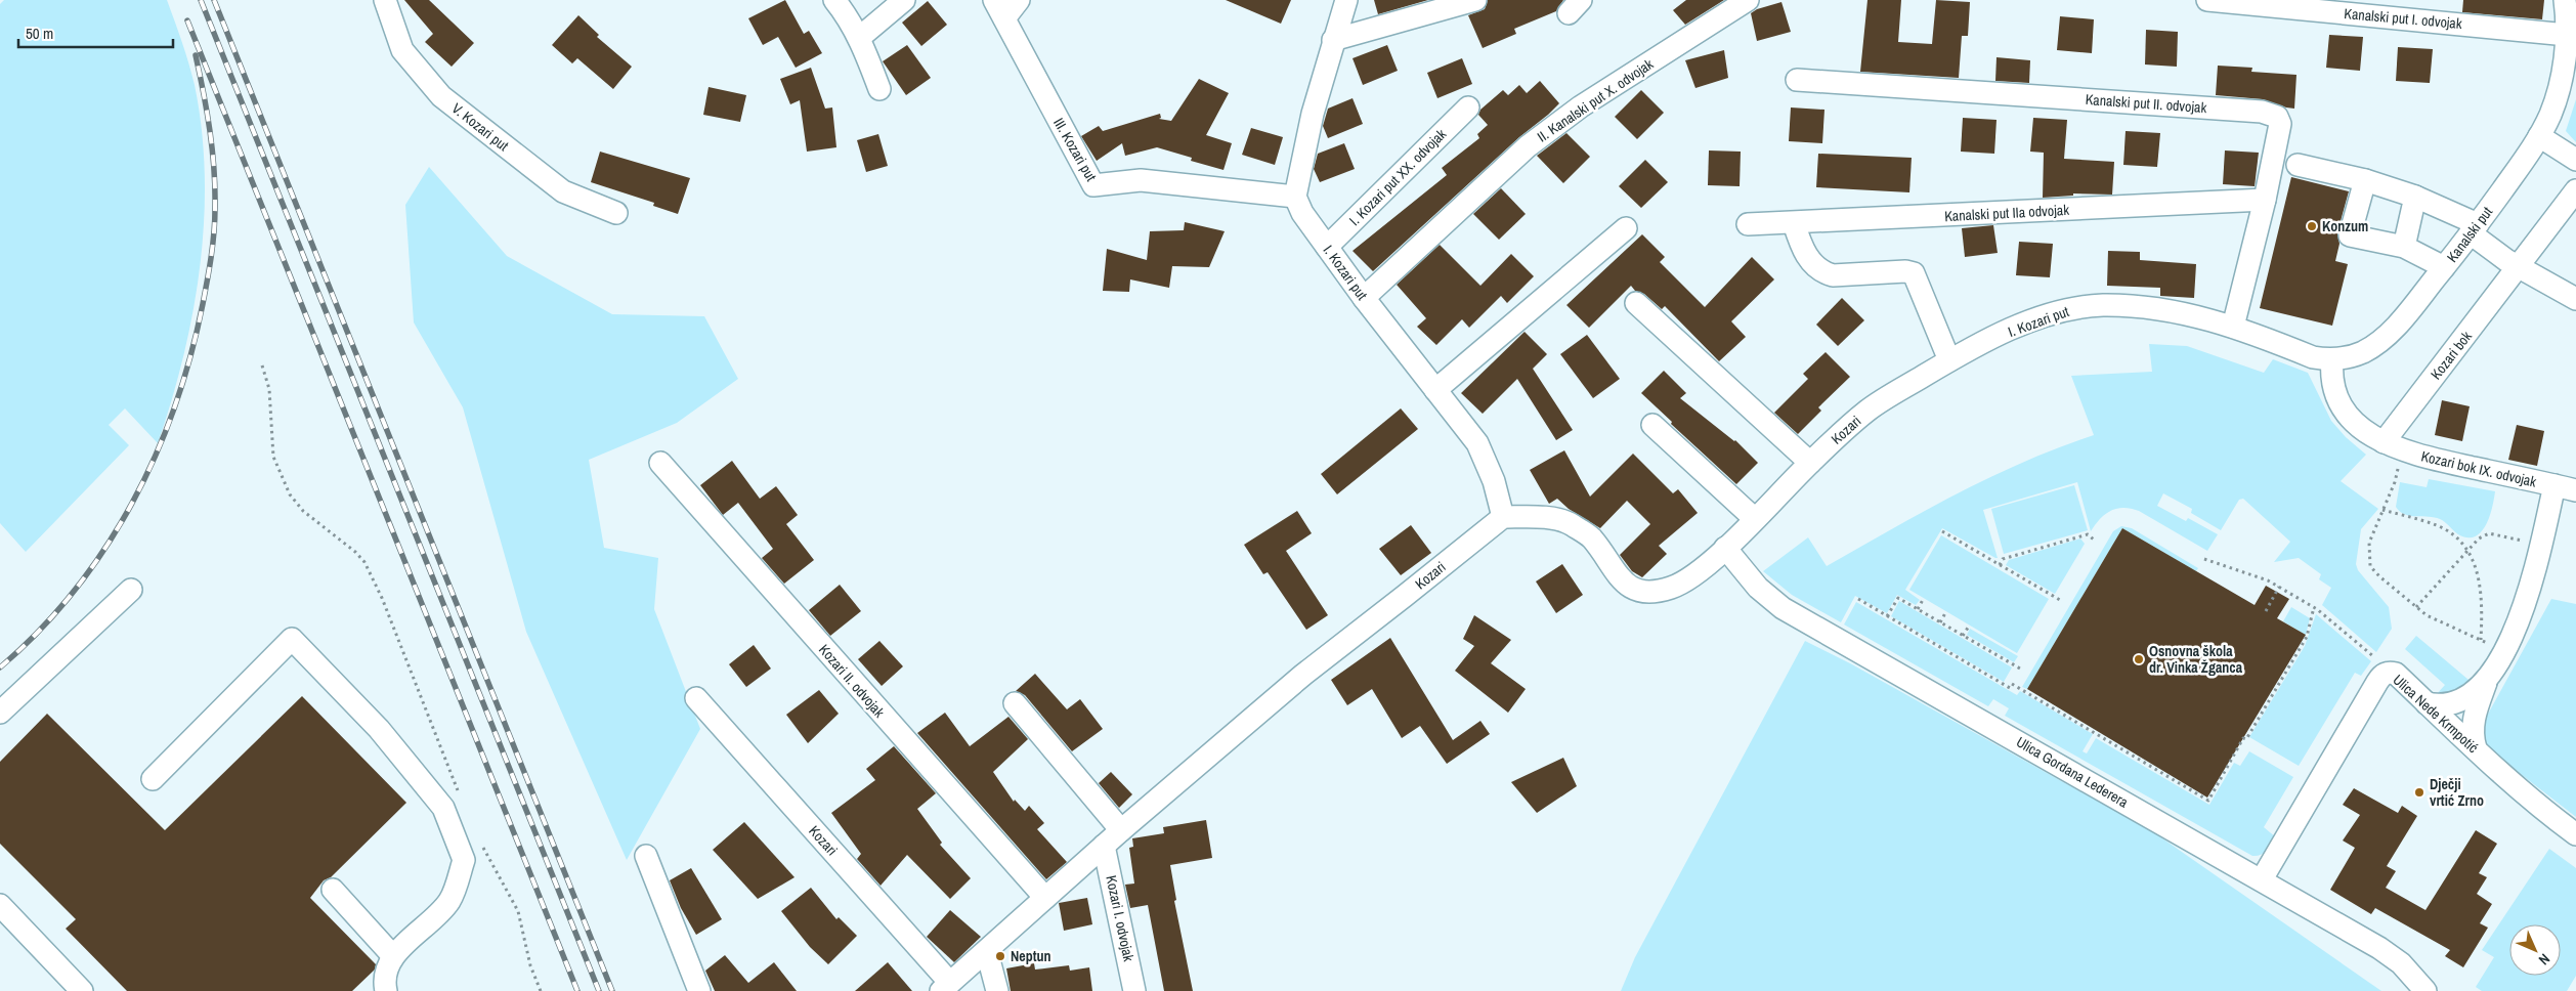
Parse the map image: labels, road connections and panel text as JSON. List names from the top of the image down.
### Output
{
  "streets": {
    "street": [
      "Kanalski put I. odvojak",
      "II. Kanalski put X. odvojak",
      "Kanalski put II. odvojak",
      "V. Kozari put",
      "III. Kozari put",
      "I. Kozari put XX. odvojak",
      "Kanalski put IIa odvojak",
      "Kanalski put",
      "I. Kozari put",
      "Kozari bok",
      "Kozari",
      "Kozari bok IX. odvojak",
      "Kozari II. odvojak",
      "Ulica Nede Krmpotić",
      "Ulica Gordana Lederera",
      "Kozari I. odvojak"
    ]
  },
  "crossings": [
    ["Kanalski put I. odvojak", "Kanalski put"],
    ["II. Kanalski put X. odvojak", "I. Kozari put"],
    ["Kanalski put II. odvojak", "Kanalski put IIa odvojak"],
    ["Kanalski put II. odvojak", "I. Kozari put"],
    ["III. Kozari put", "I. Kozari put"],
    ["I. Kozari put XX. odvojak", "I. Kozari put"],
    ["Kanalski put", "I. Kozari put"],
    ["I. Kozari put", "Kozari"],
    ["Kozari bok", "Kozari bok IX. odvojak"],
    ["Kozari", "Kozari II. odvojak"],
    ["Kozari", "Ulica Gordana Lederera"],
    ["Kozari", "Kozari I. odvojak"],
    ["Ulica Nede Krmpotić", "Ulica Gordana Lederera"]
  ],
  "places": [
    "Konzum",
    "Osnovna škola dr. Vinka Žganca",
    "Dječji vrtić Zrno",
    "Neptun"
  ],
  "scale_bar": "50 m",
  "north": "bottom right"
}
